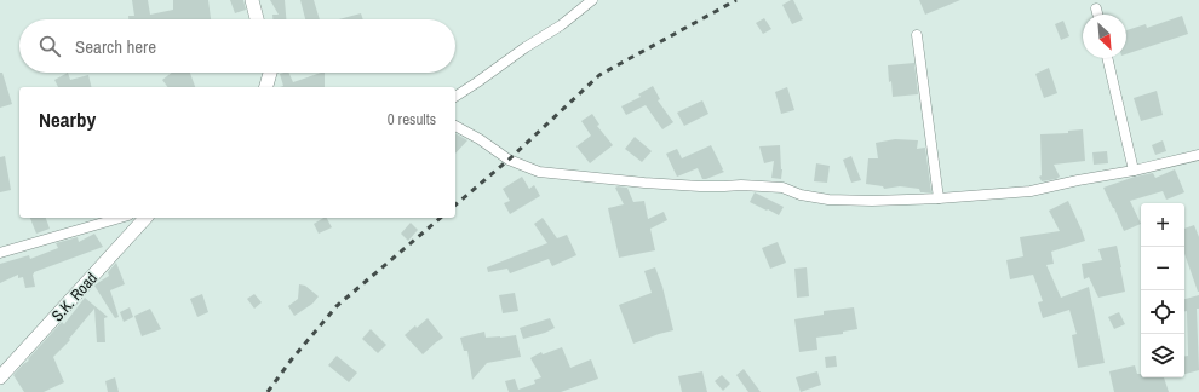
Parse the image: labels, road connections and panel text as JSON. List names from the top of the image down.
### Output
{
  "streets": {
    "main road": ["S.K. Road"]
  },
  "north": "bottom right",
  "page": {
    "search": "Search here",
    "heading": ["Nearby", "0 results"],
    "map_buttons": ["+", "−"]
  }
}
